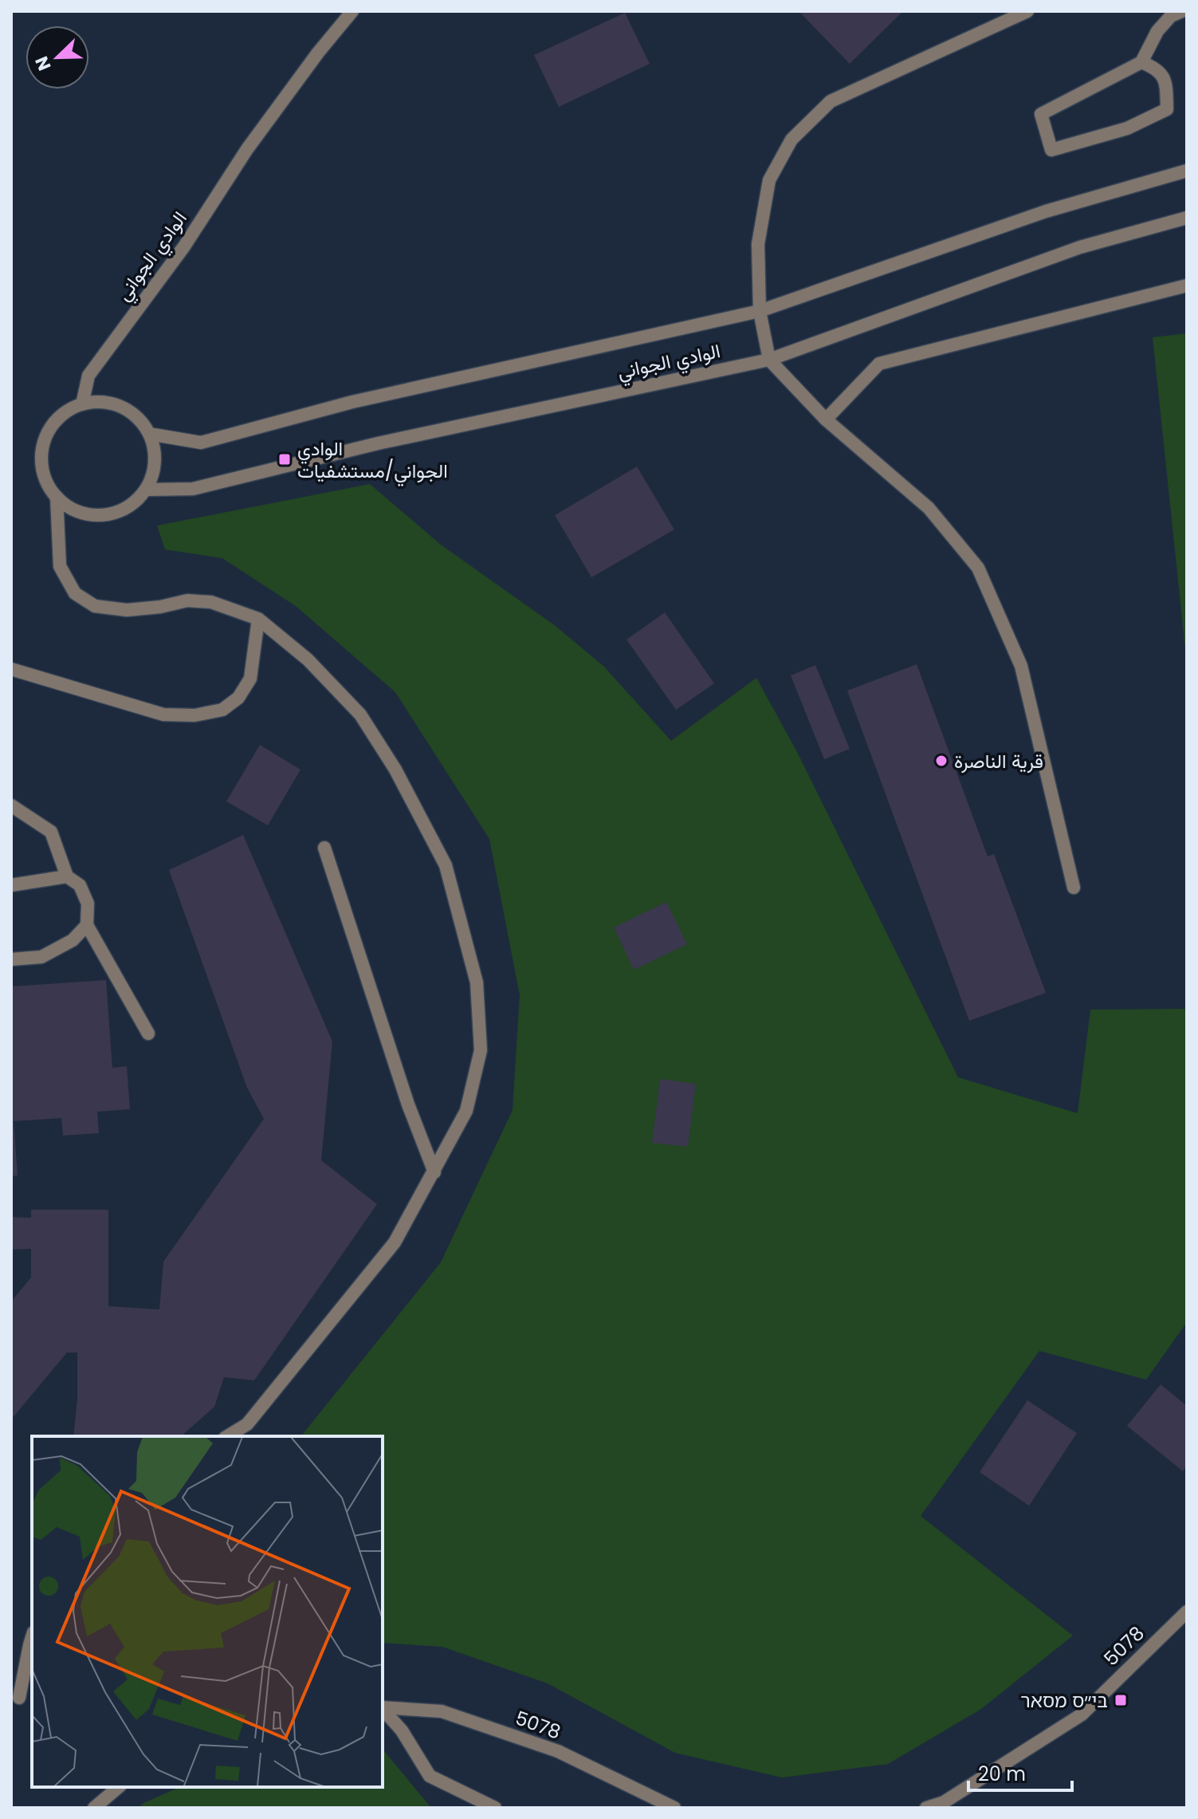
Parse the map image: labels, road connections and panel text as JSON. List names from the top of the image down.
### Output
{
  "streets": {
    "street": ["الوادي الجواني", "5078"]
  },
  "places": {
    "transit": ["الوادي الجواني/مستشفيات", "בי״ס מסאר"],
    "other": ["قرية الناصرة"]
  },
  "scale_bar": "20 m",
  "north": "bottom left"
}
